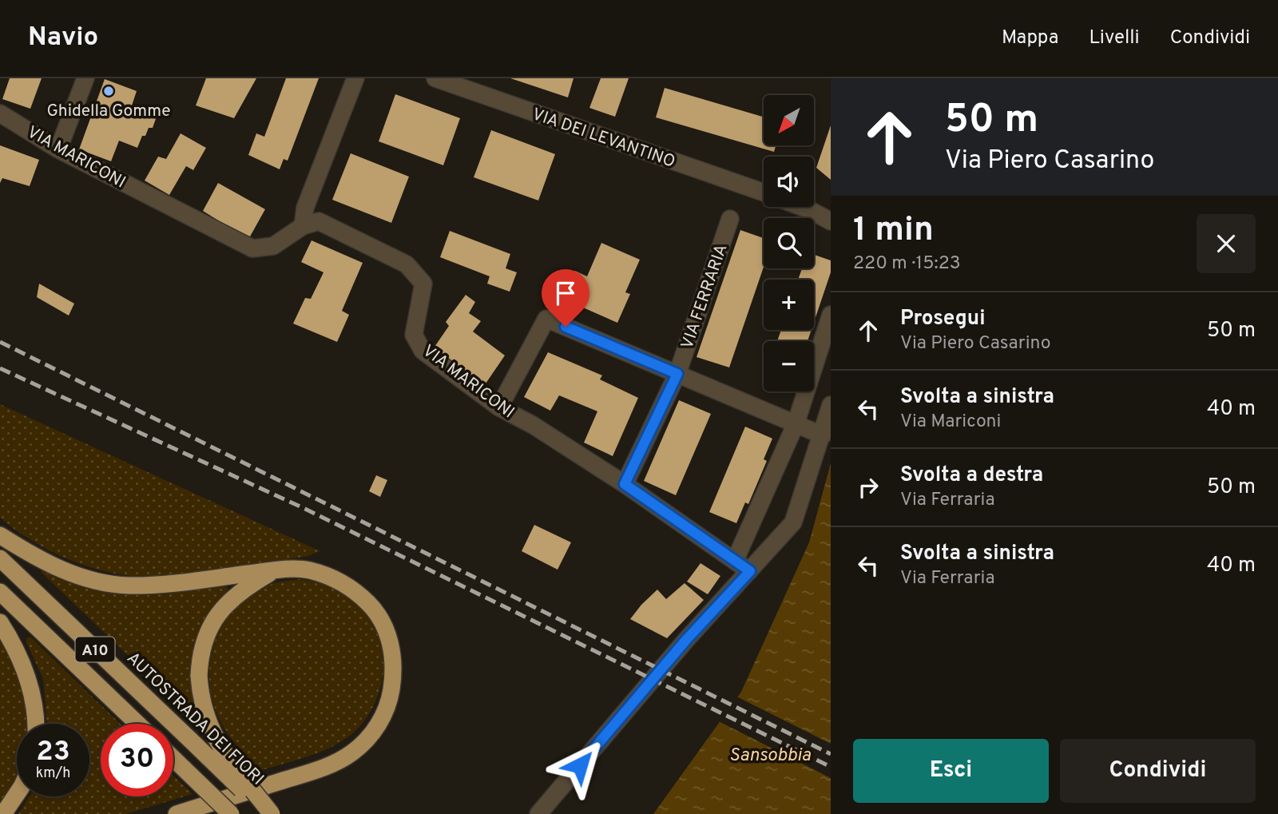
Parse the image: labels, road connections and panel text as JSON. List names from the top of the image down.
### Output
{
  "streets": {
    "highway": ["A10", "AUTOSTRADA DEI FIORI"],
    "street": ["VIA DEI LEVANTINO", "VIA MARICONI", "VIA FERRARIA"]
  },
  "crossings": [
    ["VIA MARICONI", "VIA FERRARIA"]
  ],
  "water": ["Sansobbia"],
  "places": ["Ghidella Gomme"],
  "north": "bottom left",
  "page": {
    "header": "Navio",
    "nav": ["Mappa", "Livelli", "Condividi"],
    "turn": ["50 m", "Via Piero Casarino"],
    "map_buttons": ["+", "−"],
    "heading": ["1 min", "220 m · 15:23"],
    "list": [
      {
        "name": "Prosegui",
        "note": "Via Piero Casarino",
        "value": "50 m"
      },
      {
        "name": "Svolta a sinistra",
        "note": "Via Mariconi",
        "value": "40 m"
      },
      {
        "name": "Svolta a destra",
        "note": "Via Ferraria",
        "value": "50 m"
      },
      {
        "name": "Svolta a sinistra",
        "note": "Via Ferraria",
        "value": "40 m"
      }
    ],
    "speed": "23 km/h",
    "limit": "30",
    "buttons": ["Esci", "Condividi"]
  }
}
